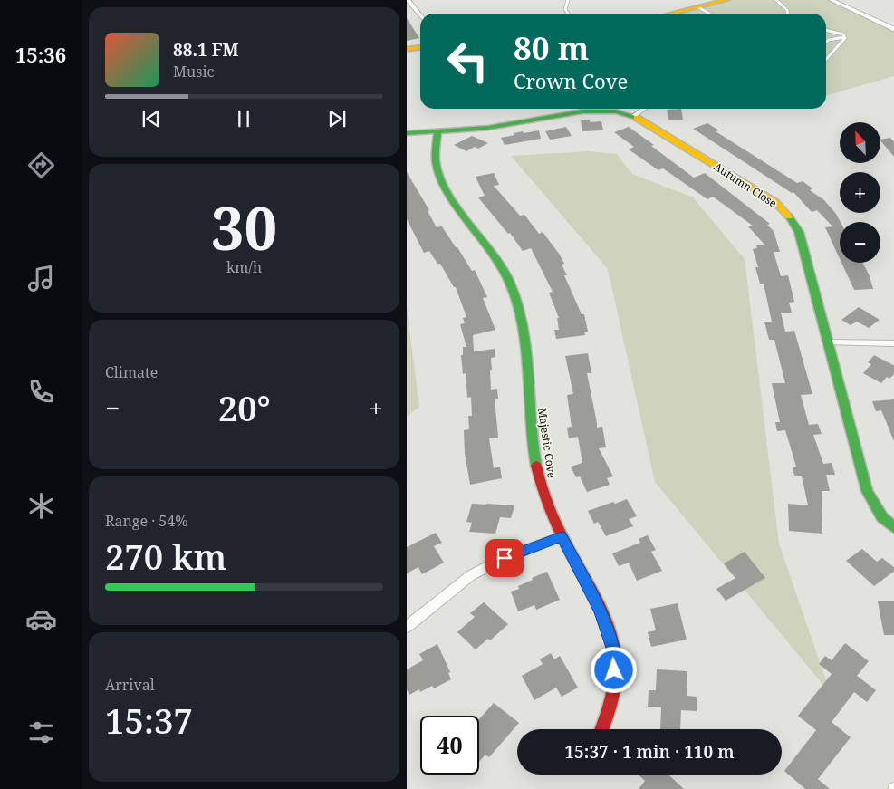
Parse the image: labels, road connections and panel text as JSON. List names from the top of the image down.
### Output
{
  "streets": {
    "street": ["Autumn Close", "Majestic Cove"]
  },
  "crossings": [
    ["Autumn Close", "Majestic Cove"]
  ],
  "north": "top left",
  "page": {
    "tabs": "15:36",
    "turn": ["80 m", "Crown Cove"],
    "song": ["88.1 FM", "Music"],
    "map_buttons": ["+", "−"],
    "tile": [
      ["30", "km/h"],
      "Climate",
      ["Range · 54%", "270 km"],
      ["Arrival", "15:37"]
    ],
    "heat": ["−", "20°", "+"],
    "limit": "40",
    "trip": "15:37 · 1 min · 110 m"
  }
}
